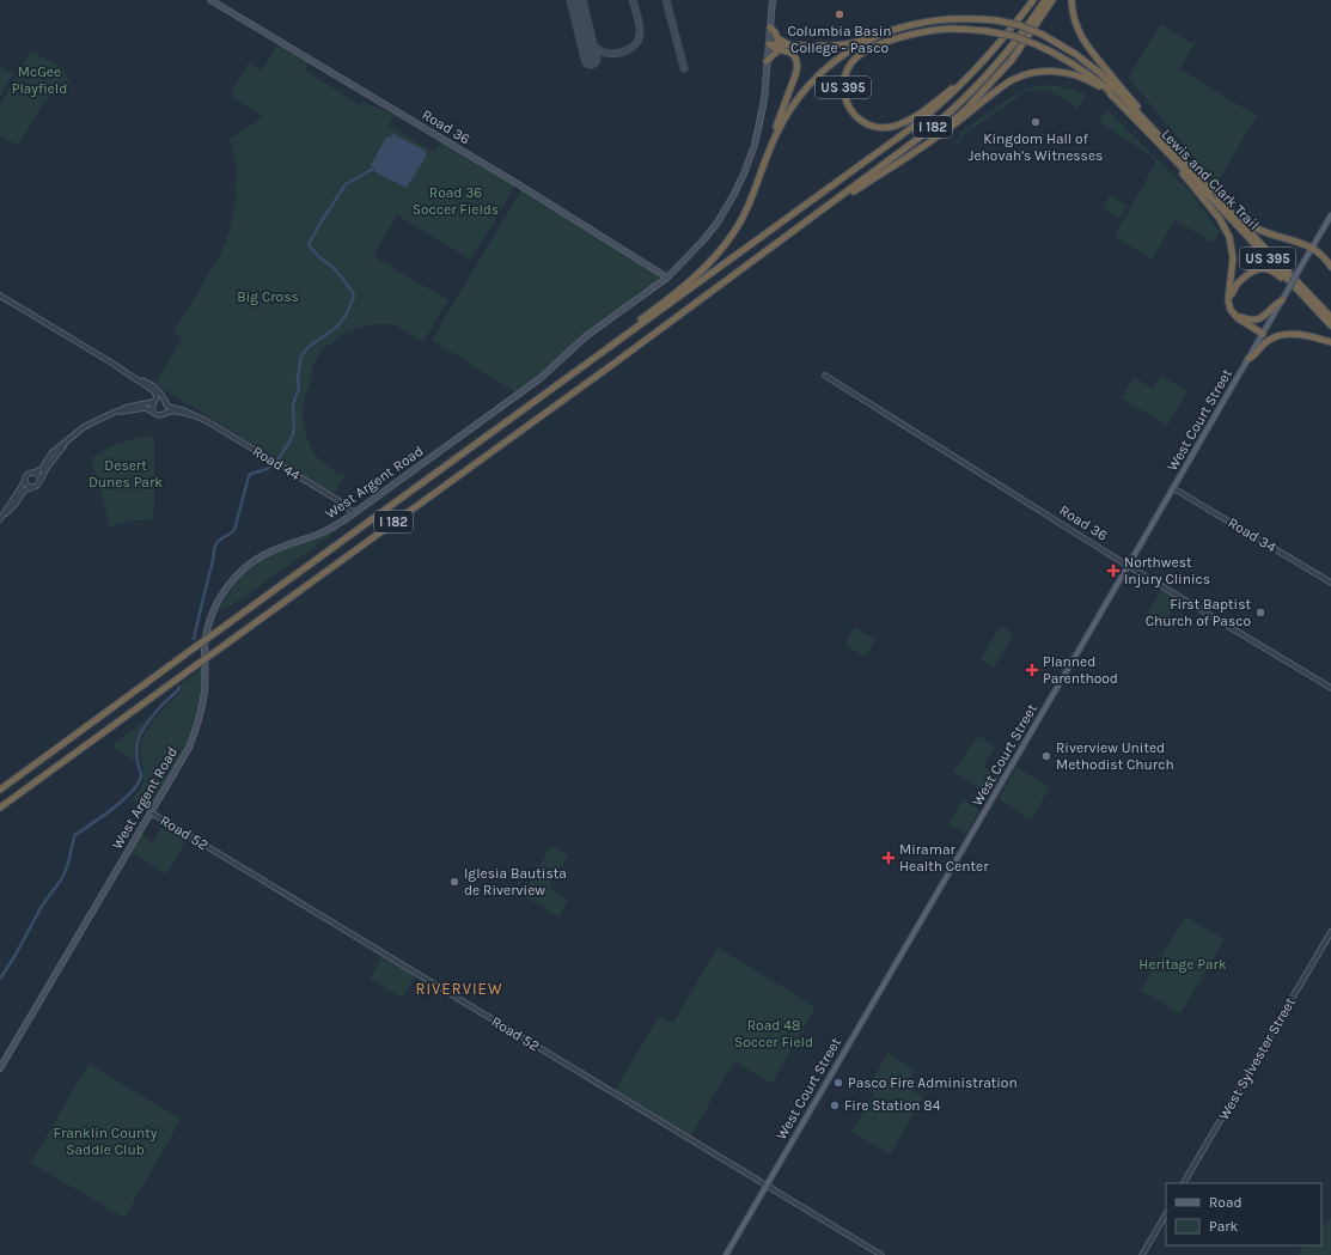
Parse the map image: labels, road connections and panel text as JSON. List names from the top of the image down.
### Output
{
  "streets": {
    "highway": ["US 395", "I 182", "Lewis and Clark Trail"],
    "main road": ["Road 36", "West Court Street", "West Argent Road"],
    "street": [
      "Road 44",
      "Road 34",
      "Road 52",
      "West Sylvester Street"
    ]
  },
  "crossings": [
    ["US 395", "I 182"],
    ["US 395", "Lewis and Clark Trail"],
    ["Road 36", "West Court Street"],
    ["Road 36", "West Argent Road"],
    ["West Court Street", "Road 34"],
    ["West Court Street", "Road 52"],
    ["Road 44", "West Argent Road"],
    ["West Argent Road", "Road 52"]
  ],
  "districts": ["RIVERVIEW"],
  "parks": [
    "McGee Playfield",
    "Road 36 Soccer Fields",
    "Big Cross",
    "Desert Dunes Park",
    "Heritage Park",
    "Road 48 Soccer Field",
    "Franklin County Saddle Club"
  ],
  "places": {
    "other": [
      "Columbia Basin College - Pasco",
      "Kingdom Hall of Jehovah's Witnesses",
      "First Baptist Church of Pasco",
      "Riverview United Methodist Church",
      "Iglesia Bautista de Riverview",
      "Pasco Fire Administration",
      "Fire Station 84"
    ],
    "health": ["Northwest Injury Clinics", "Planned Parenthood", "Miramar Health Center"]
  },
  "legend": ["Road", "Park"]
}
